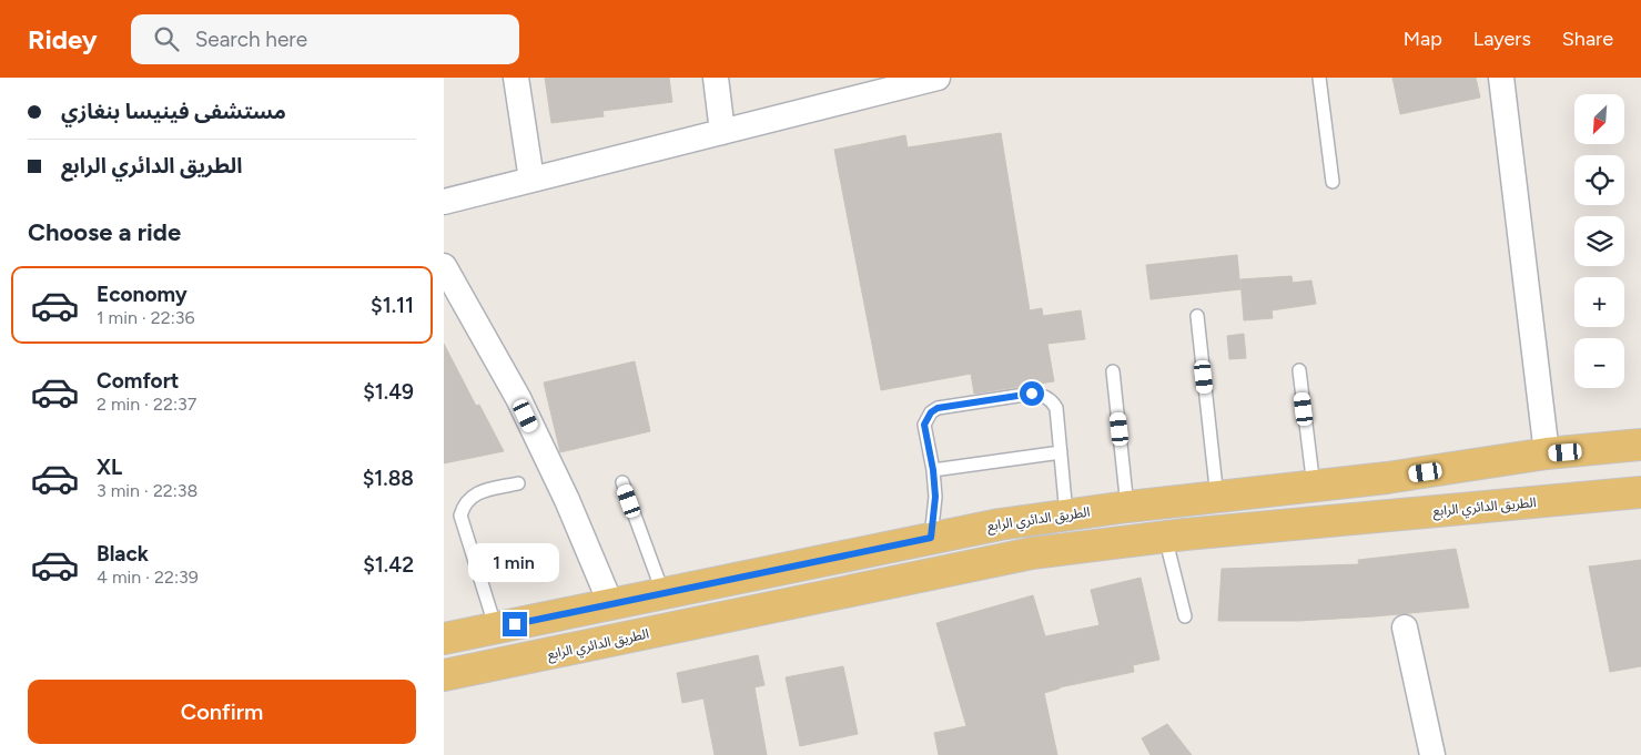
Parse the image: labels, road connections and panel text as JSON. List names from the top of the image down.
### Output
{
  "streets": {
    "main road": ["الطريق الدائري الرابع"]
  },
  "north": "bottom left",
  "page": {
    "header": "Ridey",
    "search": "Search here",
    "nav": ["Map", "Layers", "Share"],
    "banner": ["مستشفى فينيسا بنغازي", "الطريق الدائري الرابع"],
    "map_buttons": ["+", "−"],
    "heading": "Choose a ride",
    "list": [
      {
        "name": "Economy",
        "note": "1 min · 22:36",
        "value": "$1.11"
      },
      {
        "name": "Comfort",
        "note": "2 min · 22:37",
        "value": "$1.49"
      },
      {
        "name": "XL",
        "note": "3 min · 22:38",
        "value": "$1.88"
      },
      {
        "name": "Black",
        "note": "4 min · 22:39",
        "value": "$1.42"
      }
    ],
    "bubble": "1 min",
    "buttons": "Confirm"
  }
}
